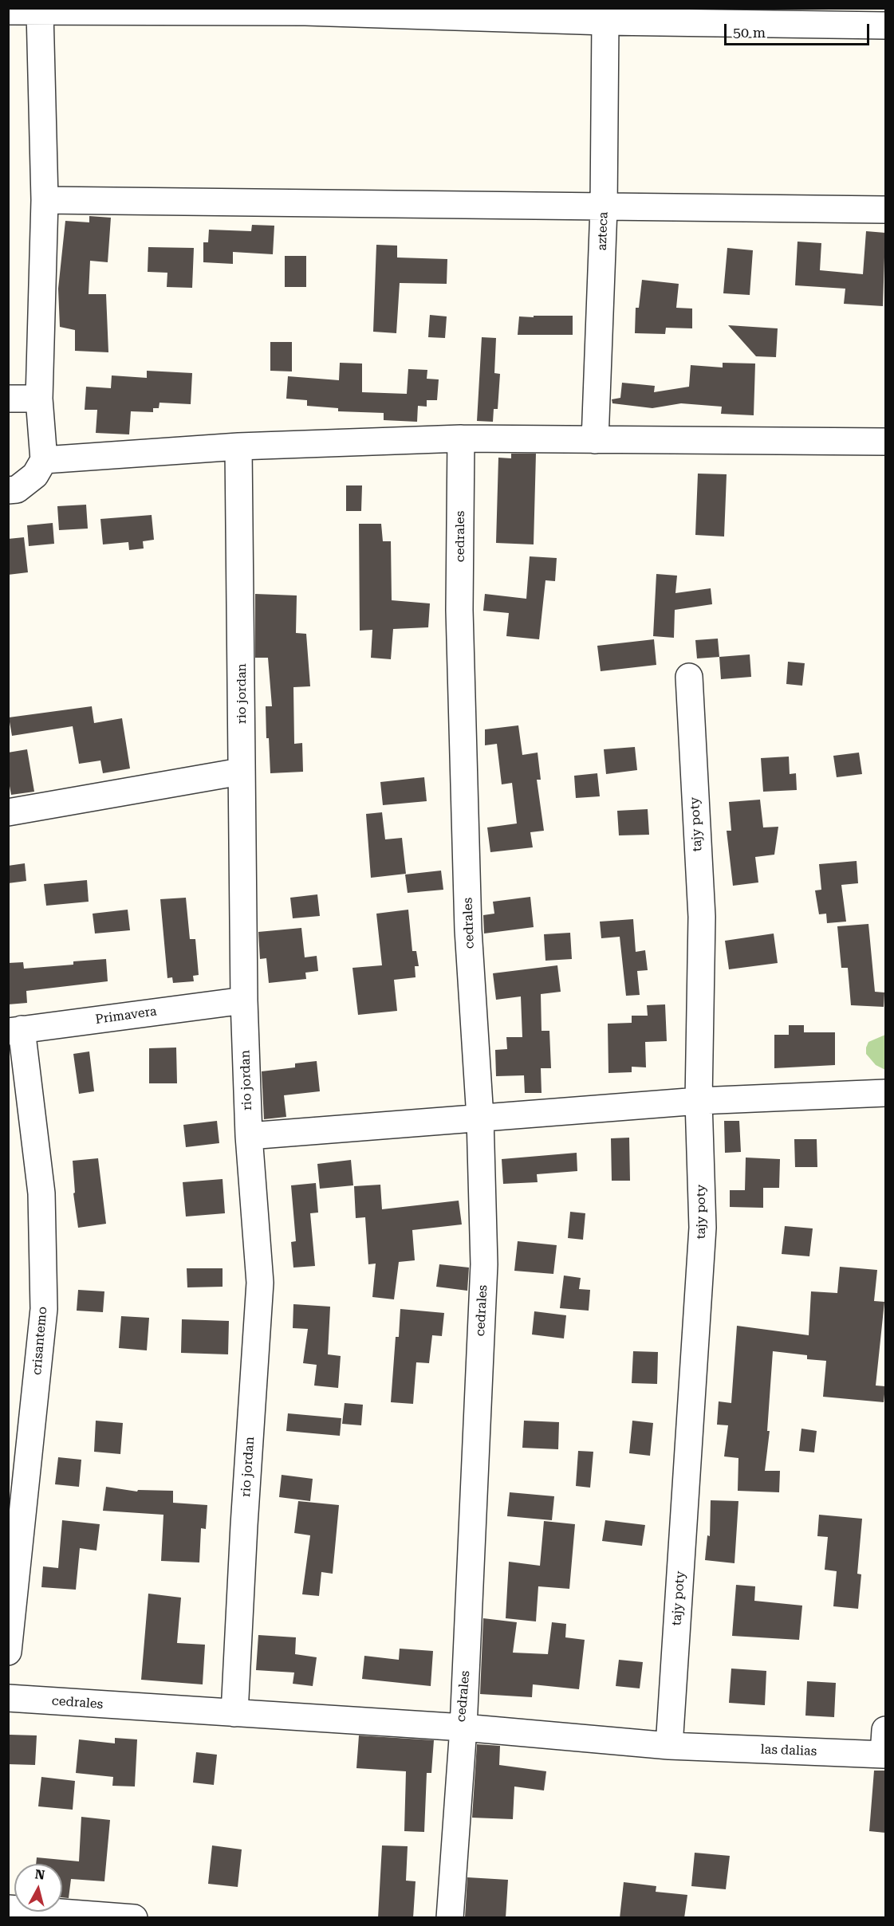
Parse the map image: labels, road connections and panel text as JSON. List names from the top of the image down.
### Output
{
  "streets": {
    "street": [
      "azteca",
      "cedrales",
      "rio jordan",
      "tajy poty",
      "Primavera",
      "crisantemo",
      "las dalias"
    ]
  },
  "crossings": [
    ["cedrales", "rio jordan"],
    ["cedrales", "las dalias"],
    ["rio jordan", "Primavera"],
    ["tajy poty", "las dalias"],
    ["Primavera", "crisantemo"]
  ],
  "scale_bar": "50 m",
  "north": "top"
}
